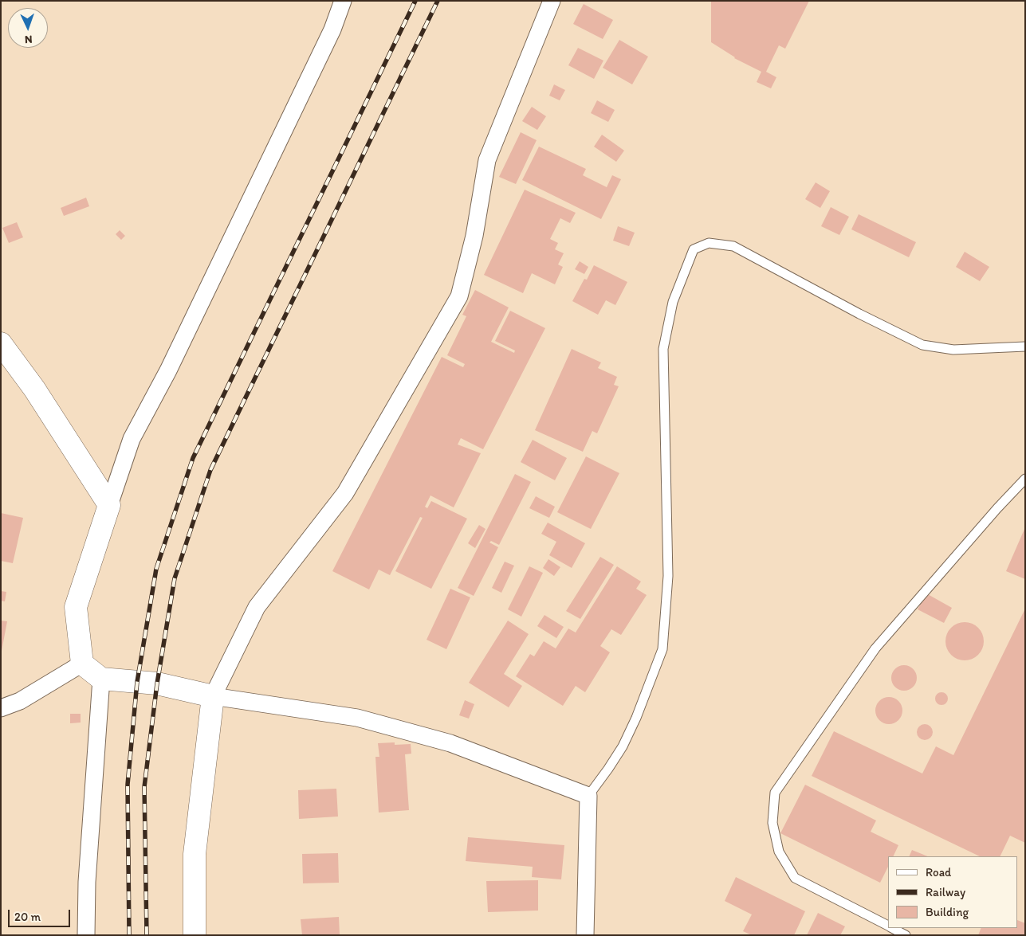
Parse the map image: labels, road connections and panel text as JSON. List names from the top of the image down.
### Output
{
  "legend": ["Road", "Railway", "Building"],
  "scale_bar": "20 m",
  "north": "bottom"
}
